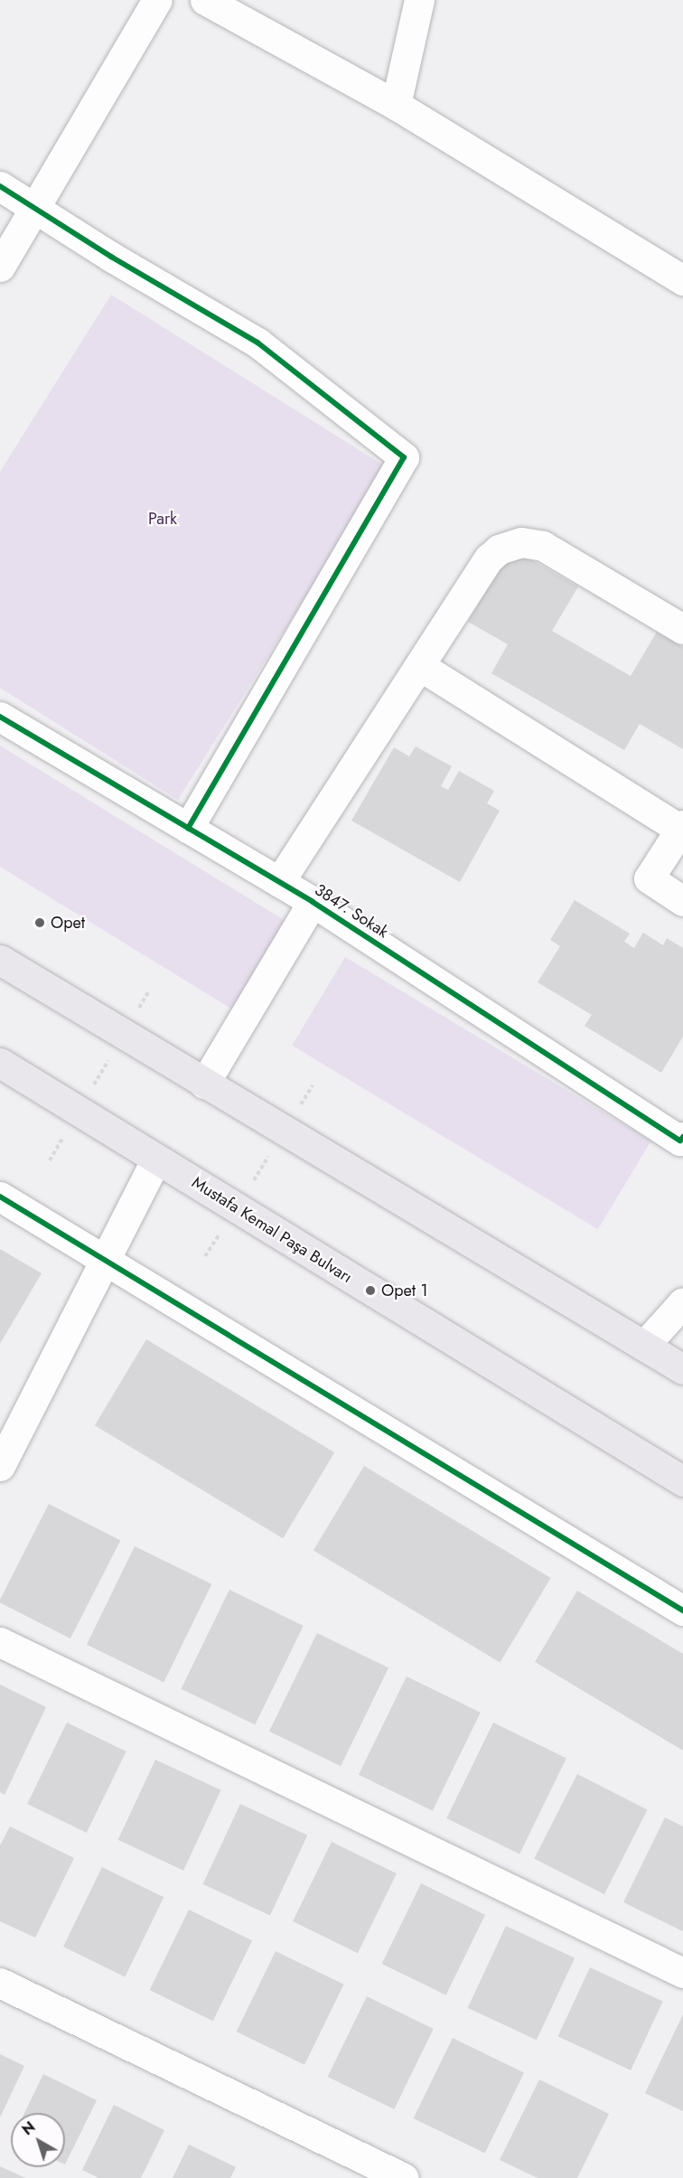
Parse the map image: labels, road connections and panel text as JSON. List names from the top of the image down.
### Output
{
  "streets": {
    "main road": ["Mustafa Kemal Paşa Bulvarı"],
    "street": ["3847. Sokak"]
  },
  "parks": ["Park"],
  "places": ["Opet", "Opet 1"],
  "north": "top left"
}
